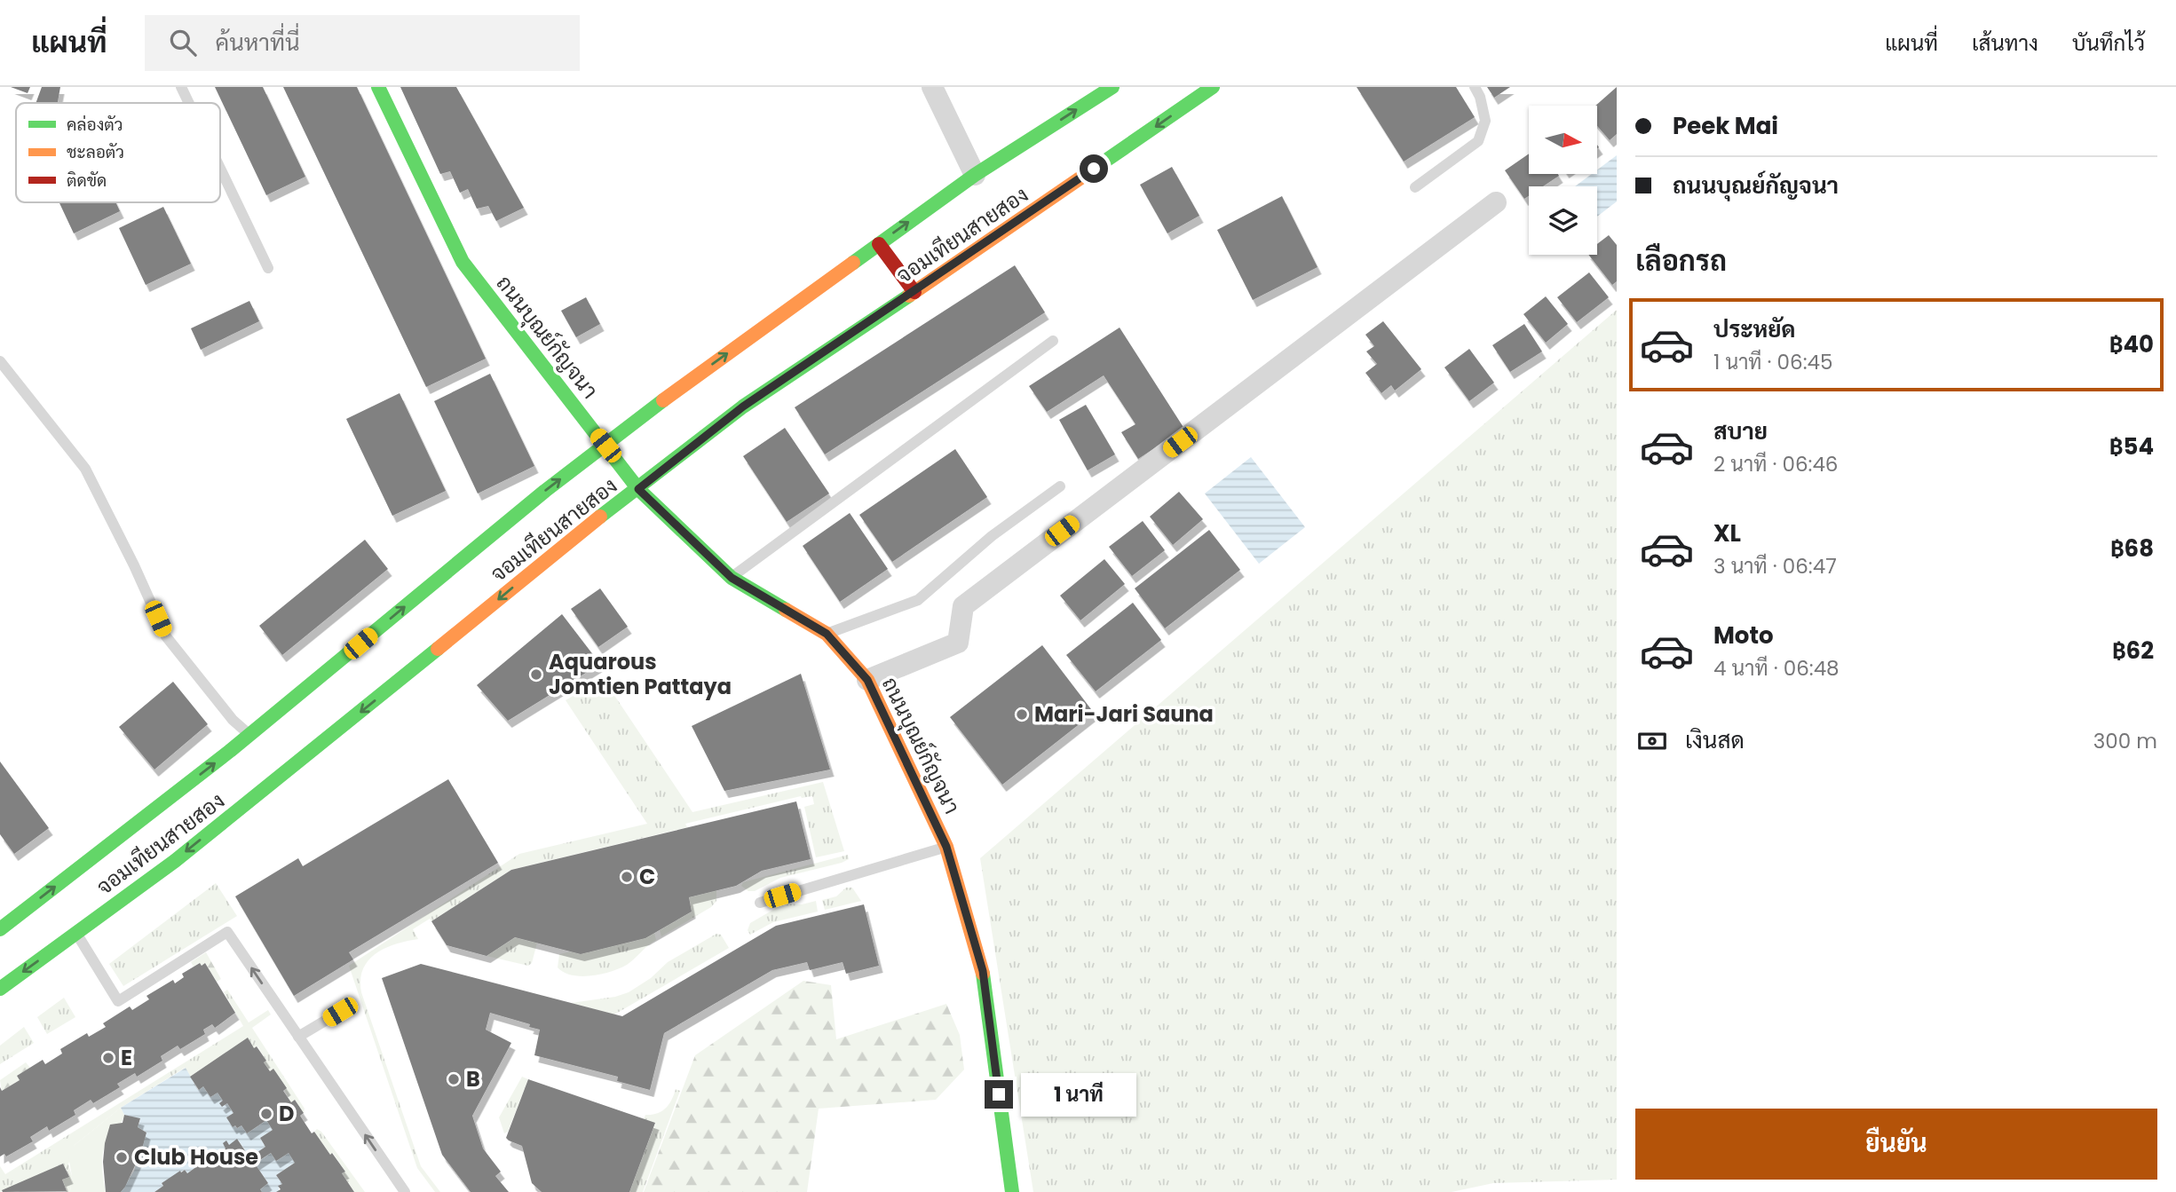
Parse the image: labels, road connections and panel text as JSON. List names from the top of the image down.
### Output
{
  "streets": {
    "main road": ["จอมเทียนสายสอง", "ถนนบุณย์กัญจนา"]
  },
  "crossings": [
    ["จอมเทียนสายสอง", "ถนนบุณย์กัญจนา"]
  ],
  "places": [
    "Aquarous Jomtien Pattaya",
    "Mari-Jari Sauna",
    "C",
    "E",
    "B",
    "D",
    "Club House"
  ],
  "legend": ["คล่องตัว", "ชะลอตัว", "ติดขัด"],
  "north": "right",
  "page": {
    "header": "แผนที่",
    "search": "ค้นหาที่นี่",
    "nav": ["แผนที่", "เส้นทาง", "บันทึกไว้"],
    "banner": ["Peek Mai", "ถนนบุณย์กัญจนา"],
    "heading": "เลือกรถ",
    "list": [
      {
        "name": "ประหยัด",
        "note": "1 นาที · 06:45",
        "value": "฿40"
      },
      {
        "name": "สบาย",
        "note": "2 นาที · 06:46",
        "value": "฿54"
      },
      {
        "name": "XL",
        "note": "3 นาที · 06:47",
        "value": "฿68"
      },
      {
        "name": "Moto",
        "note": "4 นาที · 06:48",
        "value": "฿62"
      }
    ],
    "pay": ["เงินสด", "300 m"],
    "bubble": "1 นาที",
    "buttons": "ยืนยัน"
  }
}
